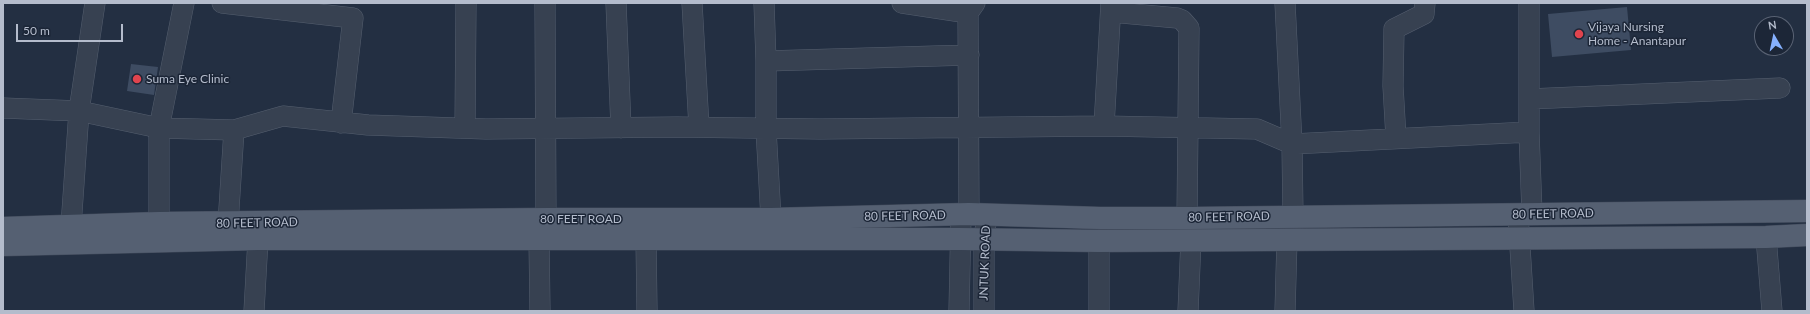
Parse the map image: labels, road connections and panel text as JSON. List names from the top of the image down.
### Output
{
  "streets": {
    "main road": ["80 FEET ROAD"],
    "street": ["JNTUK ROAD"]
  },
  "crossings": [
    ["80 FEET ROAD", "JNTUK ROAD"]
  ],
  "places": ["Vijaya Nursing Home - Anantapur", "Suma Eye Clinic"],
  "scale_bar": "50 m",
  "north": "top"
}
